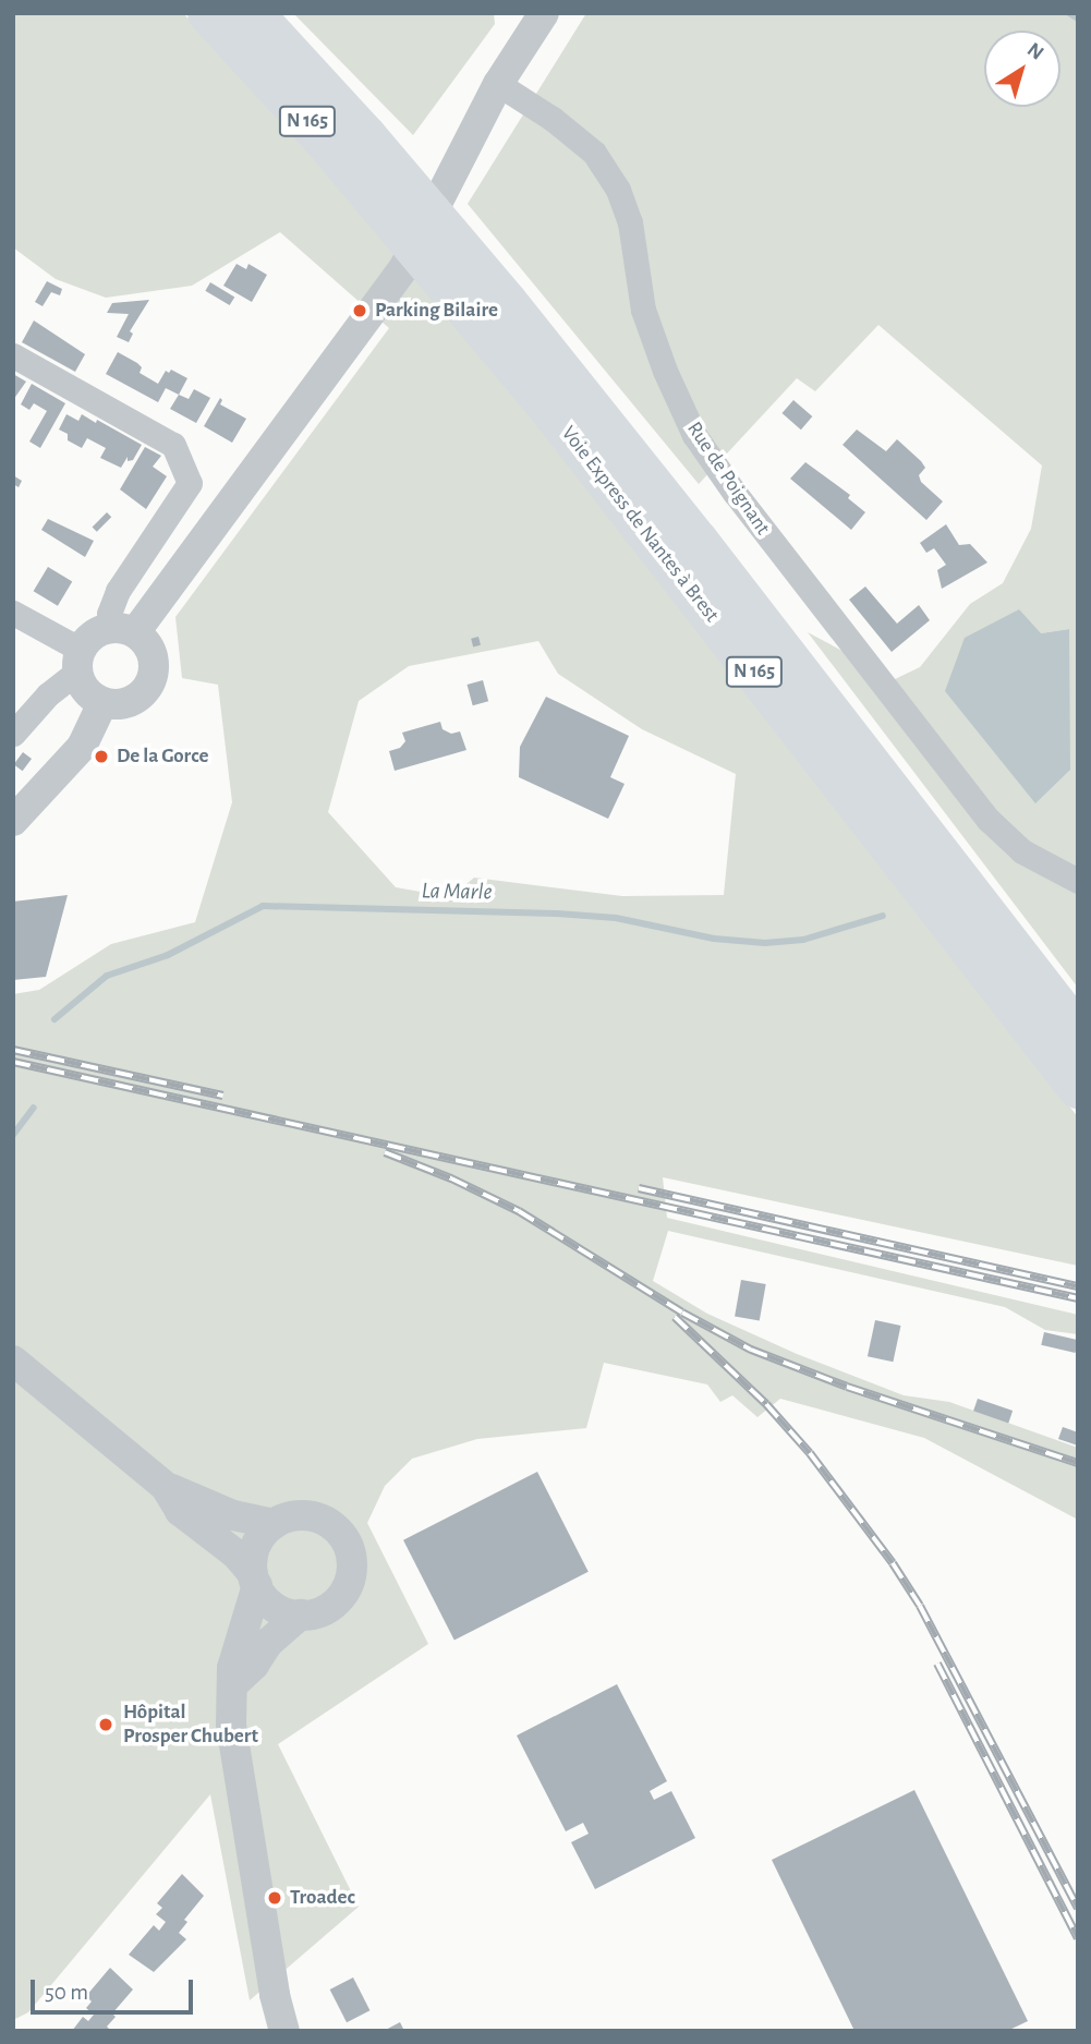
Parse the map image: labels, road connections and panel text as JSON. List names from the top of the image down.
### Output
{
  "streets": {
    "highway": ["N 165", "Voie Express de Nantes à Brest"],
    "street": ["Rue de Poignant"]
  },
  "water": ["La Marle"],
  "places": [
    "Parking Bilaire",
    "De la Gorce",
    "Hôpital Prosper Chubert",
    "Troadec"
  ],
  "scale_bar": "50 m",
  "north": "top right"
}
